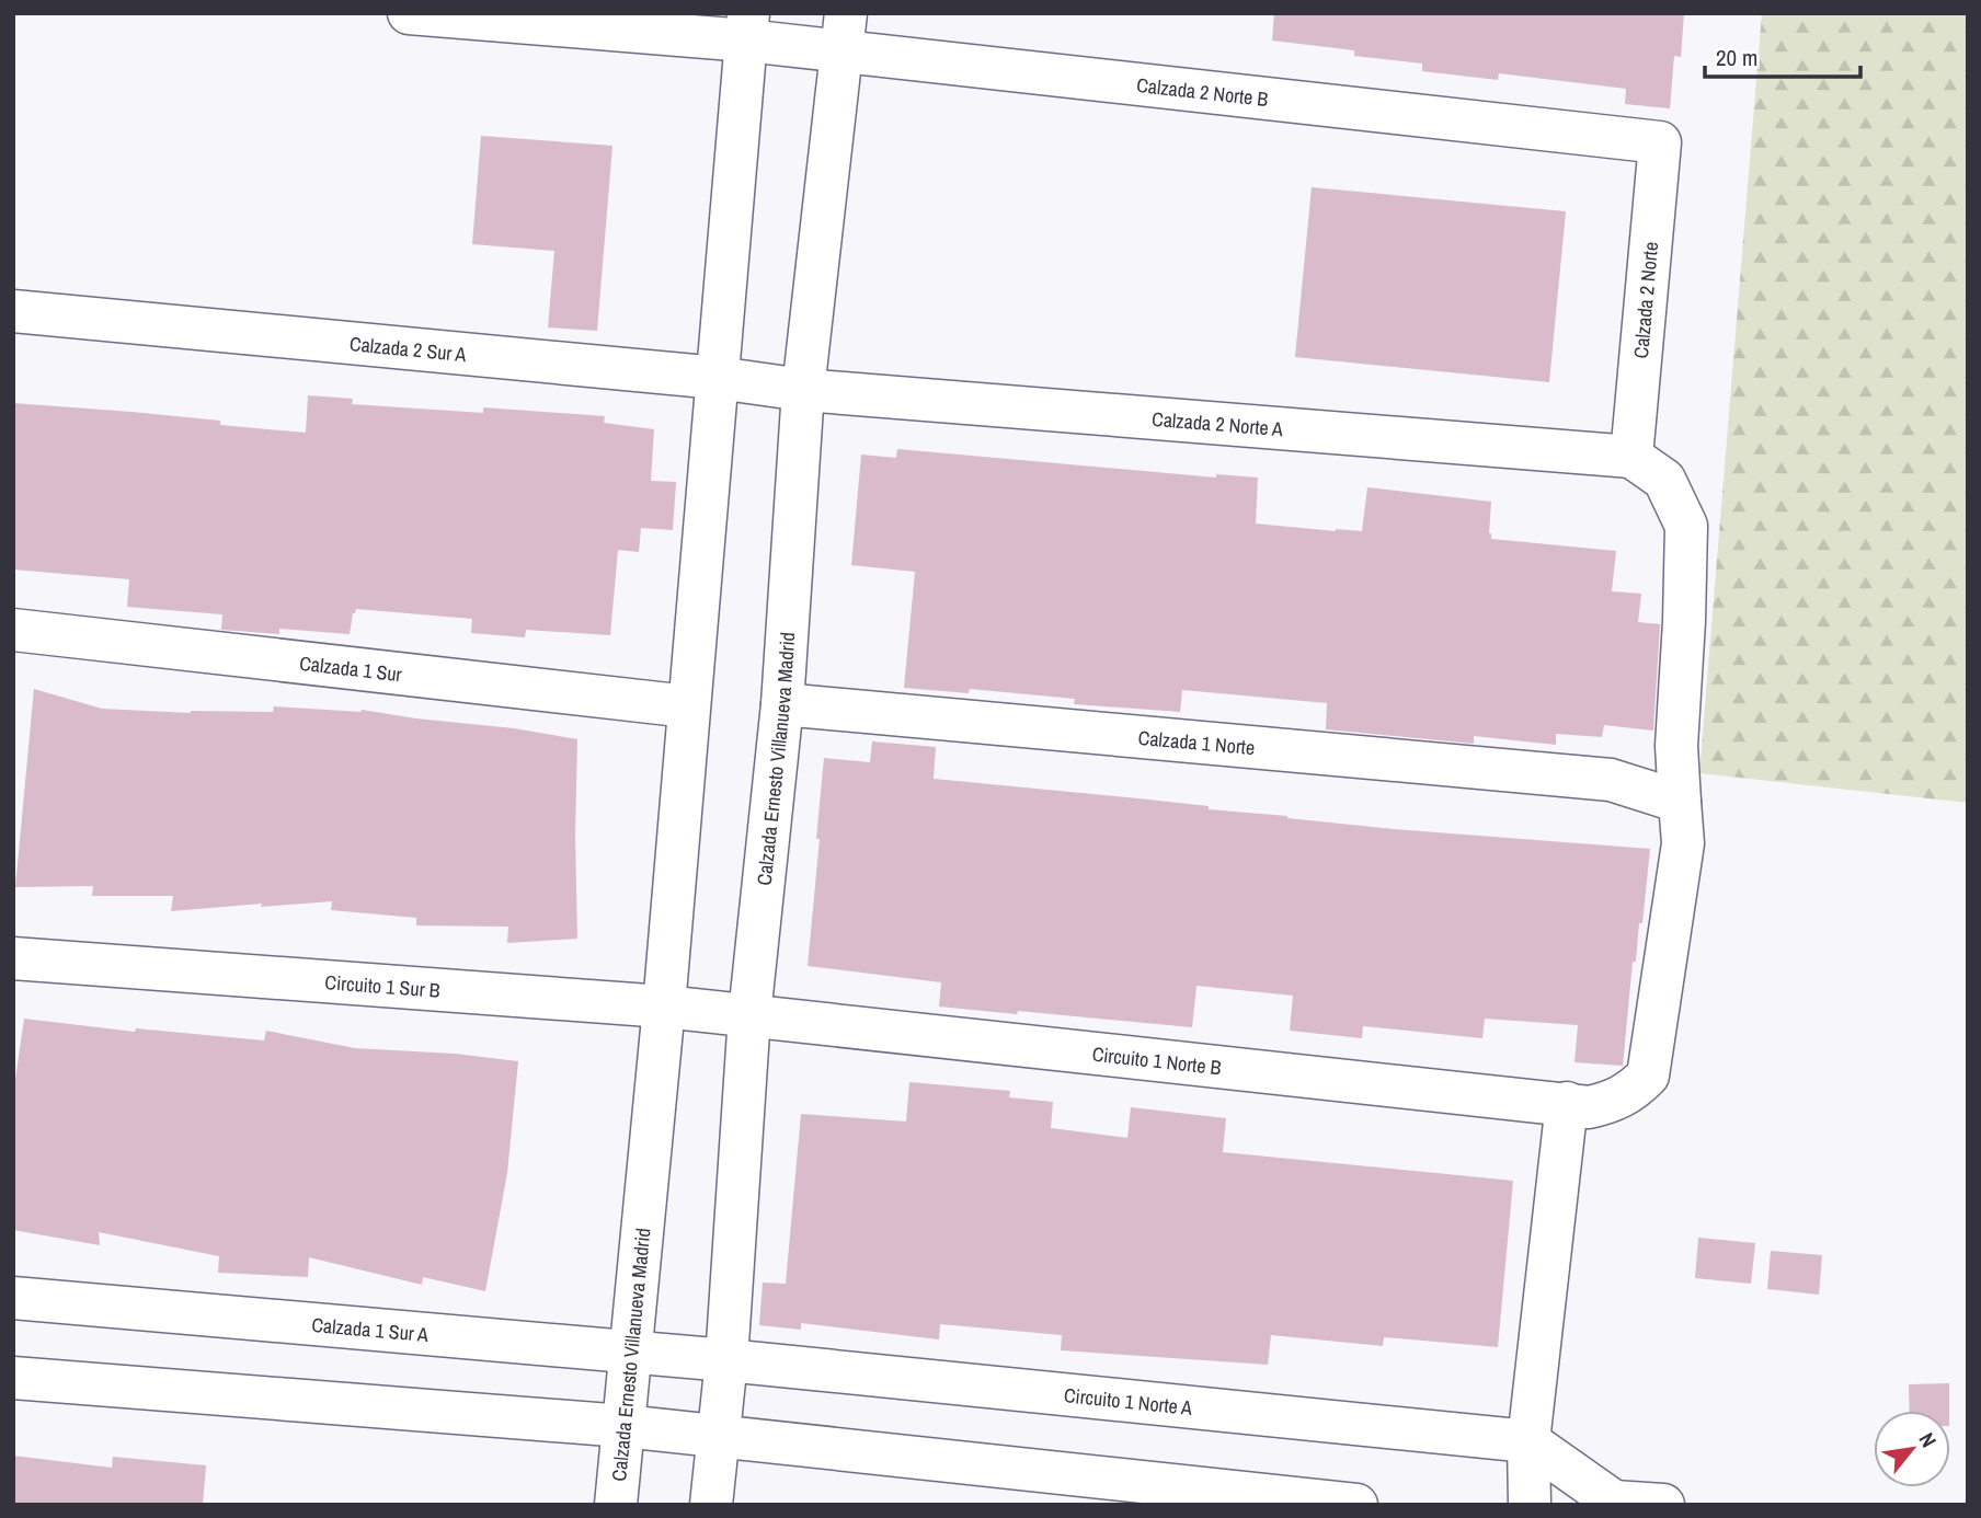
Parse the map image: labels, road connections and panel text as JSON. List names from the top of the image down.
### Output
{
  "streets": {
    "street": [
      "Calzada 2 Norte B",
      "Calzada 2 Norte",
      "Calzada 2 Sur A",
      "Calzada 2 Norte A",
      "Calzada 1 Sur",
      "Calzada 1 Norte",
      "Calzada Ernesto Villanueva Madrid",
      "Circuito 1 Sur B",
      "Circuito 1 Norte B",
      "Calzada 1 Sur A",
      "Circuito 1 Norte A"
    ]
  },
  "crossings": [
    ["Calzada 2 Norte B", "Calzada 2 Norte"],
    ["Calzada 2 Norte B", "Calzada Ernesto Villanueva Madrid"],
    ["Calzada 2 Norte", "Calzada 2 Norte A"],
    ["Calzada 2 Norte", "Circuito 1 Norte B"],
    ["Calzada 2 Sur A", "Calzada 2 Norte A"],
    ["Calzada 2 Sur A", "Calzada Ernesto Villanueva Madrid"],
    ["Calzada 2 Norte A", "Calzada Ernesto Villanueva Madrid"],
    ["Calzada 2 Norte A", "Circuito 1 Norte B"],
    ["Calzada 1 Sur", "Calzada Ernesto Villanueva Madrid"],
    ["Calzada 1 Norte", "Calzada Ernesto Villanueva Madrid"],
    ["Calzada 1 Norte", "Circuito 1 Norte B"],
    ["Calzada Ernesto Villanueva Madrid", "Circuito 1 Sur B"],
    ["Calzada Ernesto Villanueva Madrid", "Circuito 1 Norte B"],
    ["Calzada Ernesto Villanueva Madrid", "Calzada 1 Sur A"],
    ["Calzada Ernesto Villanueva Madrid", "Circuito 1 Norte A"],
    ["Circuito 1 Sur B", "Circuito 1 Norte B"],
    ["Calzada 1 Sur A", "Circuito 1 Norte A"]
  ],
  "scale_bar": "20 m",
  "north": "top right"
}
